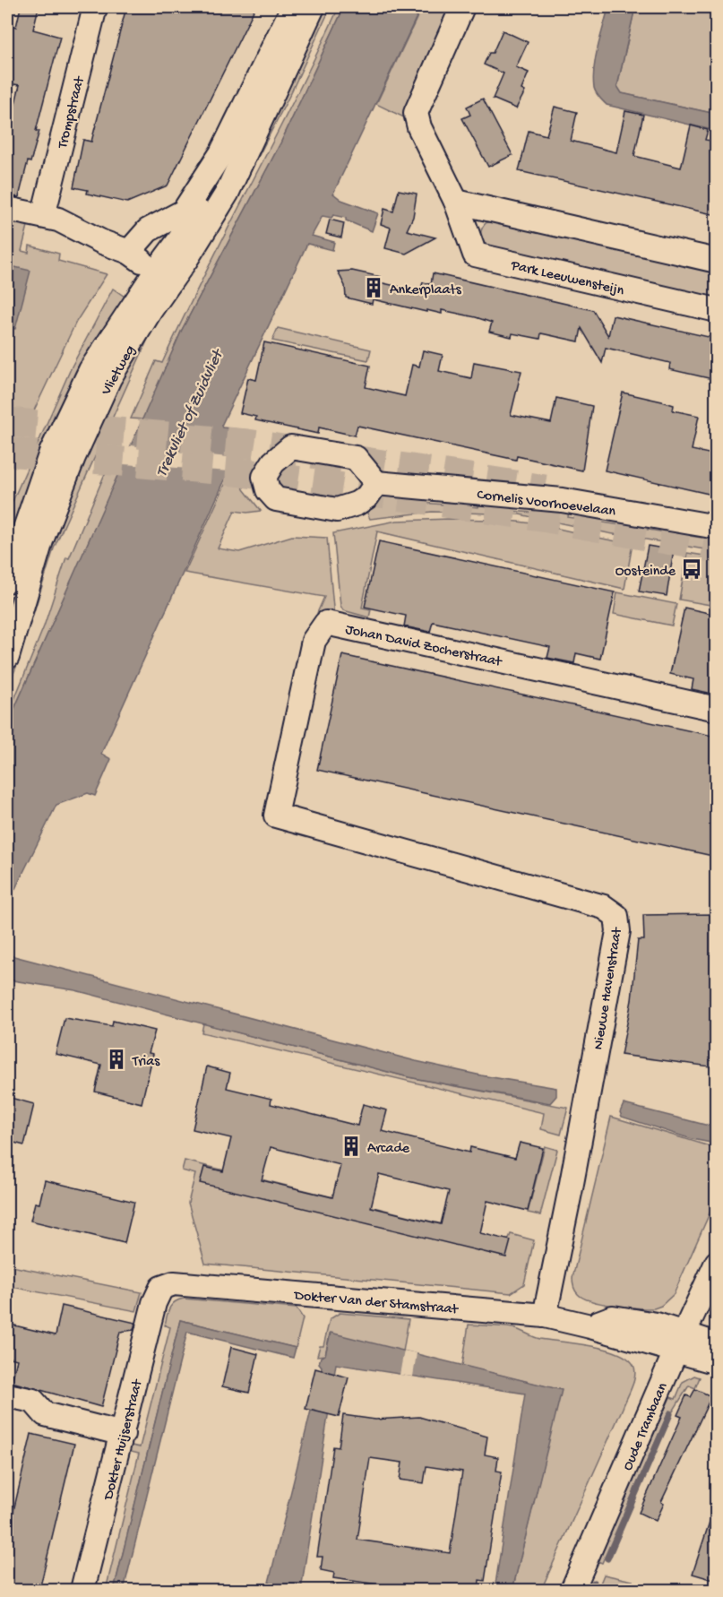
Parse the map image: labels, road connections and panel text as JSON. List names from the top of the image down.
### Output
{
  "streets": {
    "street": [
      "Trompstraat",
      "Park Leeuwensteijn",
      "Vlietweg",
      "Cornelis Voorhoevelaan",
      "Johan David Zocherstraat",
      "Nieuwe Havenstraat",
      "Dokter Van der Stamstraat",
      "Oude Trambaan",
      "Dokter Huijserstraat"
    ]
  },
  "crossings": [
    ["Johan David Zocherstraat", "Nieuwe Havenstraat"],
    ["Nieuwe Havenstraat", "Dokter Van der Stamstraat"],
    ["Dokter Van der Stamstraat", "Oude Trambaan"],
    ["Dokter Van der Stamstraat", "Dokter Huijserstraat"]
  ],
  "water": ["Trekvliet of Zuidvliet"],
  "places": {
    "building": ["Ankerplaats", "Trias", "Arcade"],
    "bus stop": ["Oosteinde"]
  }
}
